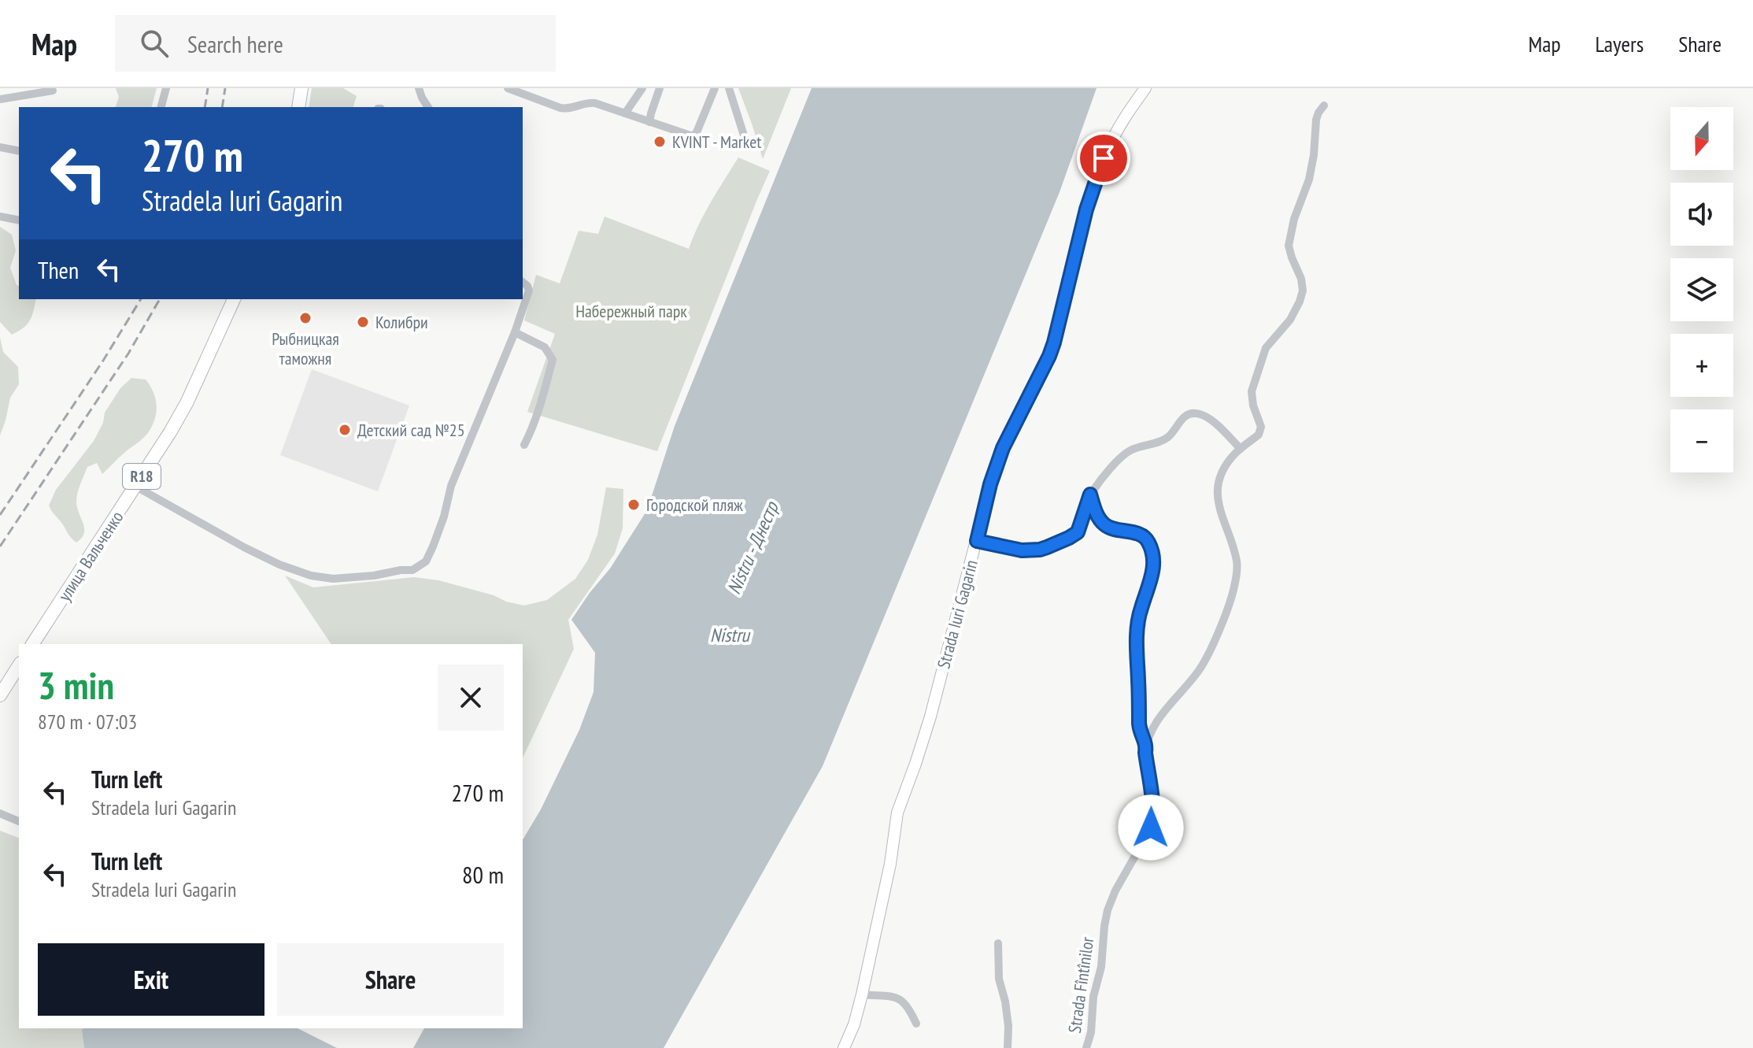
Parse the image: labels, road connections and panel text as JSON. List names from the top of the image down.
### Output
{
  "streets": {
    "main road": ["R18", "улица Вальченко", "Strada Iuri Gagarin"],
    "street": ["Strada Fîntînilor"]
  },
  "water": ["Nistru - Днестр", "Nistru"],
  "parks": ["Набережный парк"],
  "places": [
    "KVINT - Market",
    "Рыбницкая таможня",
    "Колибри",
    "Детский сад №25",
    "Городской пляж"
  ],
  "north": "bottom",
  "page": {
    "header": "Map",
    "search": "Search here",
    "nav": ["Map", "Layers", "Share"],
    "map_buttons": ["+", "−"],
    "turn": ["270 m", "Stradela Iuri Gagarin"],
    "then": "Then",
    "heading": ["3 min", "870 m · 07:03"],
    "list": [
      {
        "name": "Turn left",
        "note": "Stradela Iuri Gagarin",
        "value": "270 m"
      },
      {
        "name": "Turn left",
        "note": "Stradela Iuri Gagarin",
        "value": "80 m"
      }
    ],
    "buttons": ["Exit", "Share"]
  }
}
